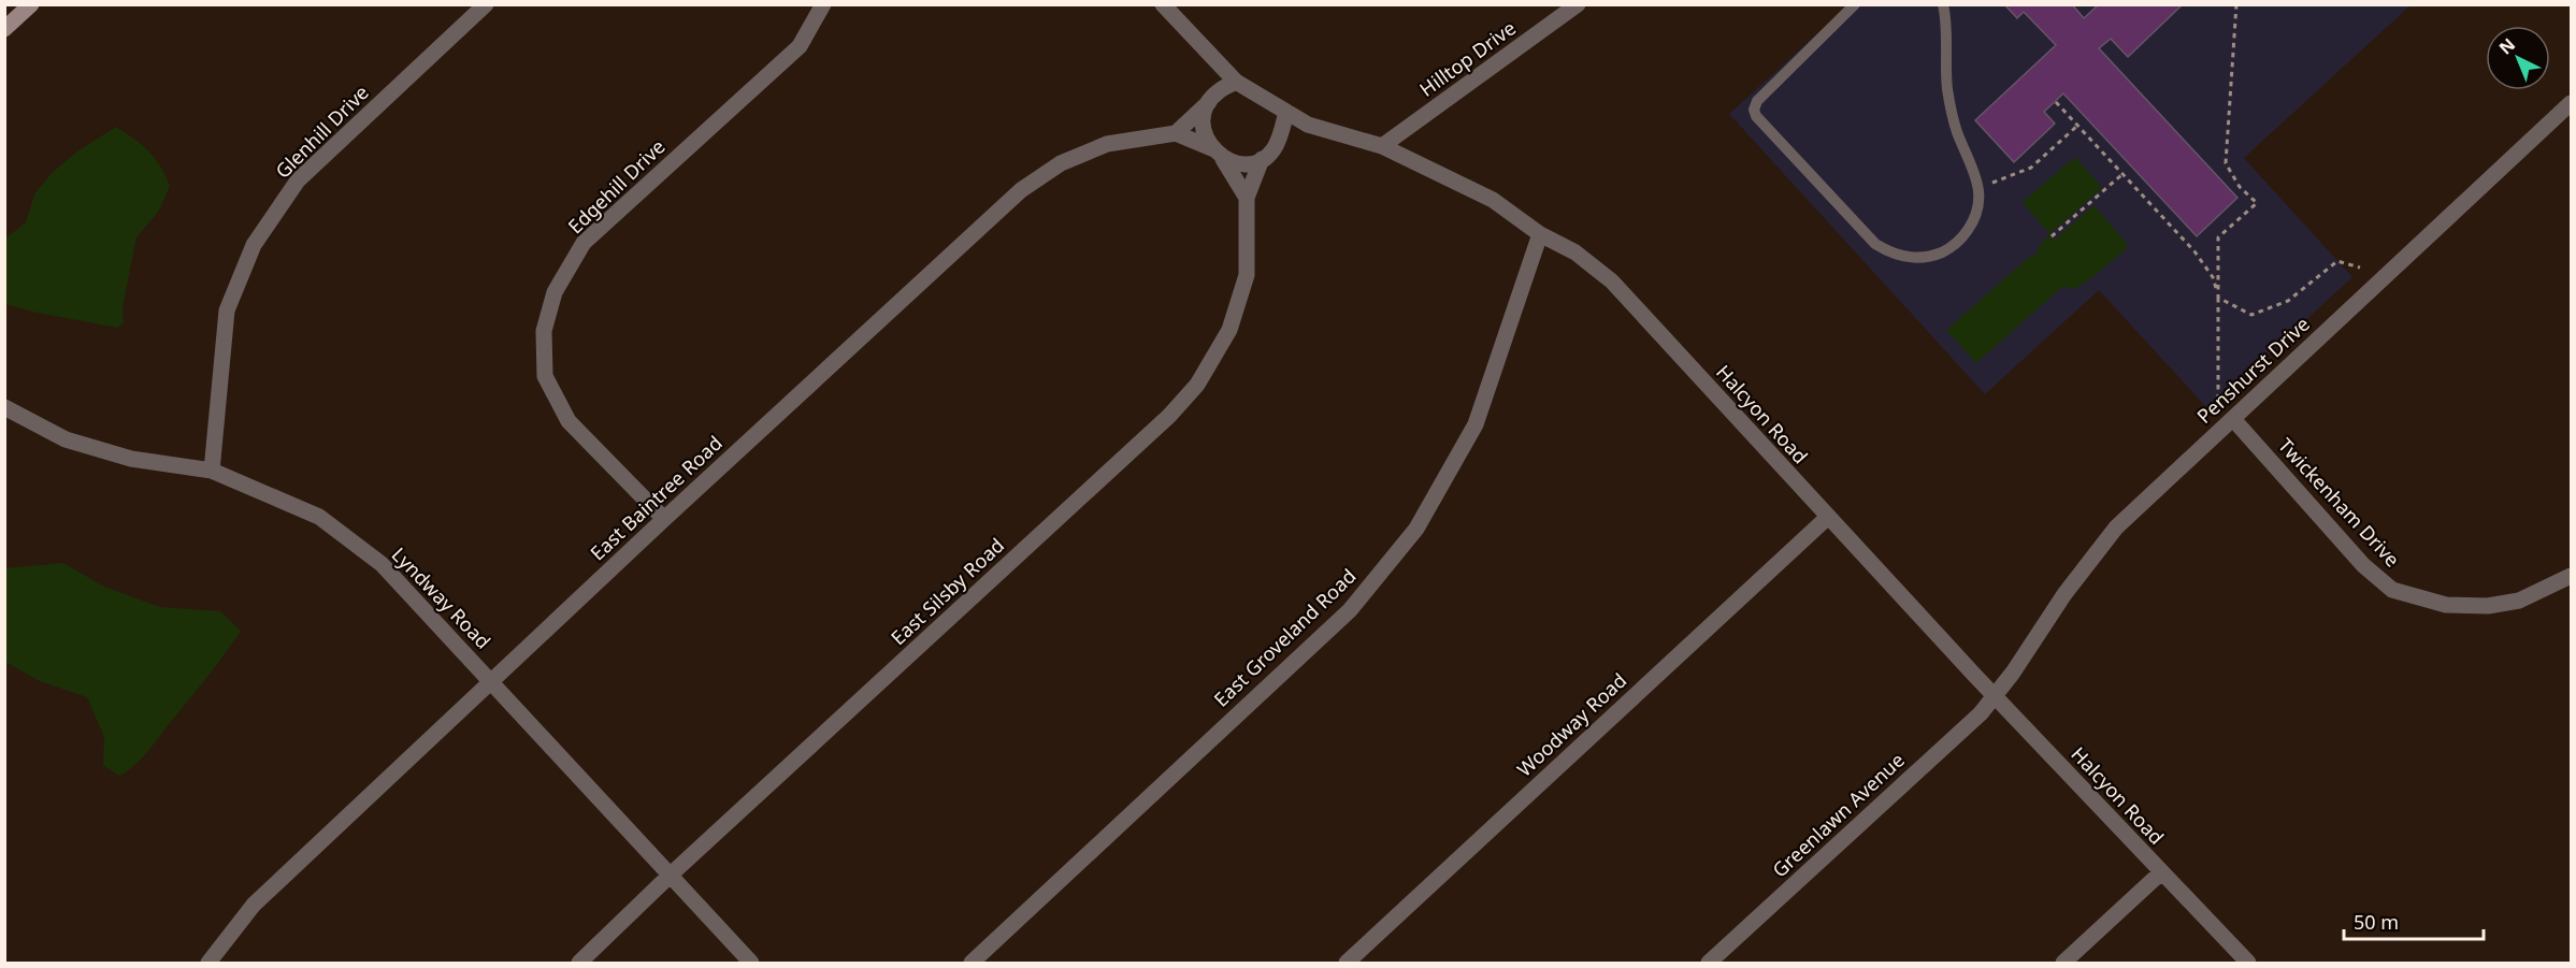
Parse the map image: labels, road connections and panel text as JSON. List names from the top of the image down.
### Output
{
  "streets": {
    "street": [
      "Hilltop Drive",
      "Glenhill Drive",
      "Edgehill Drive",
      "Penshurst Drive",
      "Halcyon Road",
      "East Baintree Road",
      "Twickenham Drive",
      "East Silsby Road",
      "Lyndway Road",
      "East Groveland Road",
      "Woodway Road",
      "Greenlawn Avenue"
    ]
  },
  "crossings": [
    ["Hilltop Drive", "Halcyon Road"],
    ["Glenhill Drive", "Lyndway Road"],
    ["Edgehill Drive", "East Baintree Road"],
    ["Penshurst Drive", "Halcyon Road"],
    ["Penshurst Drive", "Twickenham Drive"],
    ["Penshurst Drive", "Greenlawn Avenue"],
    ["Halcyon Road", "East Silsby Road"],
    ["Halcyon Road", "East Groveland Road"],
    ["Halcyon Road", "Woodway Road"],
    ["Halcyon Road", "Greenlawn Avenue"],
    ["East Baintree Road", "Lyndway Road"],
    ["East Silsby Road", "Lyndway Road"]
  ],
  "scale_bar": "50 m",
  "north": "top left"
}
